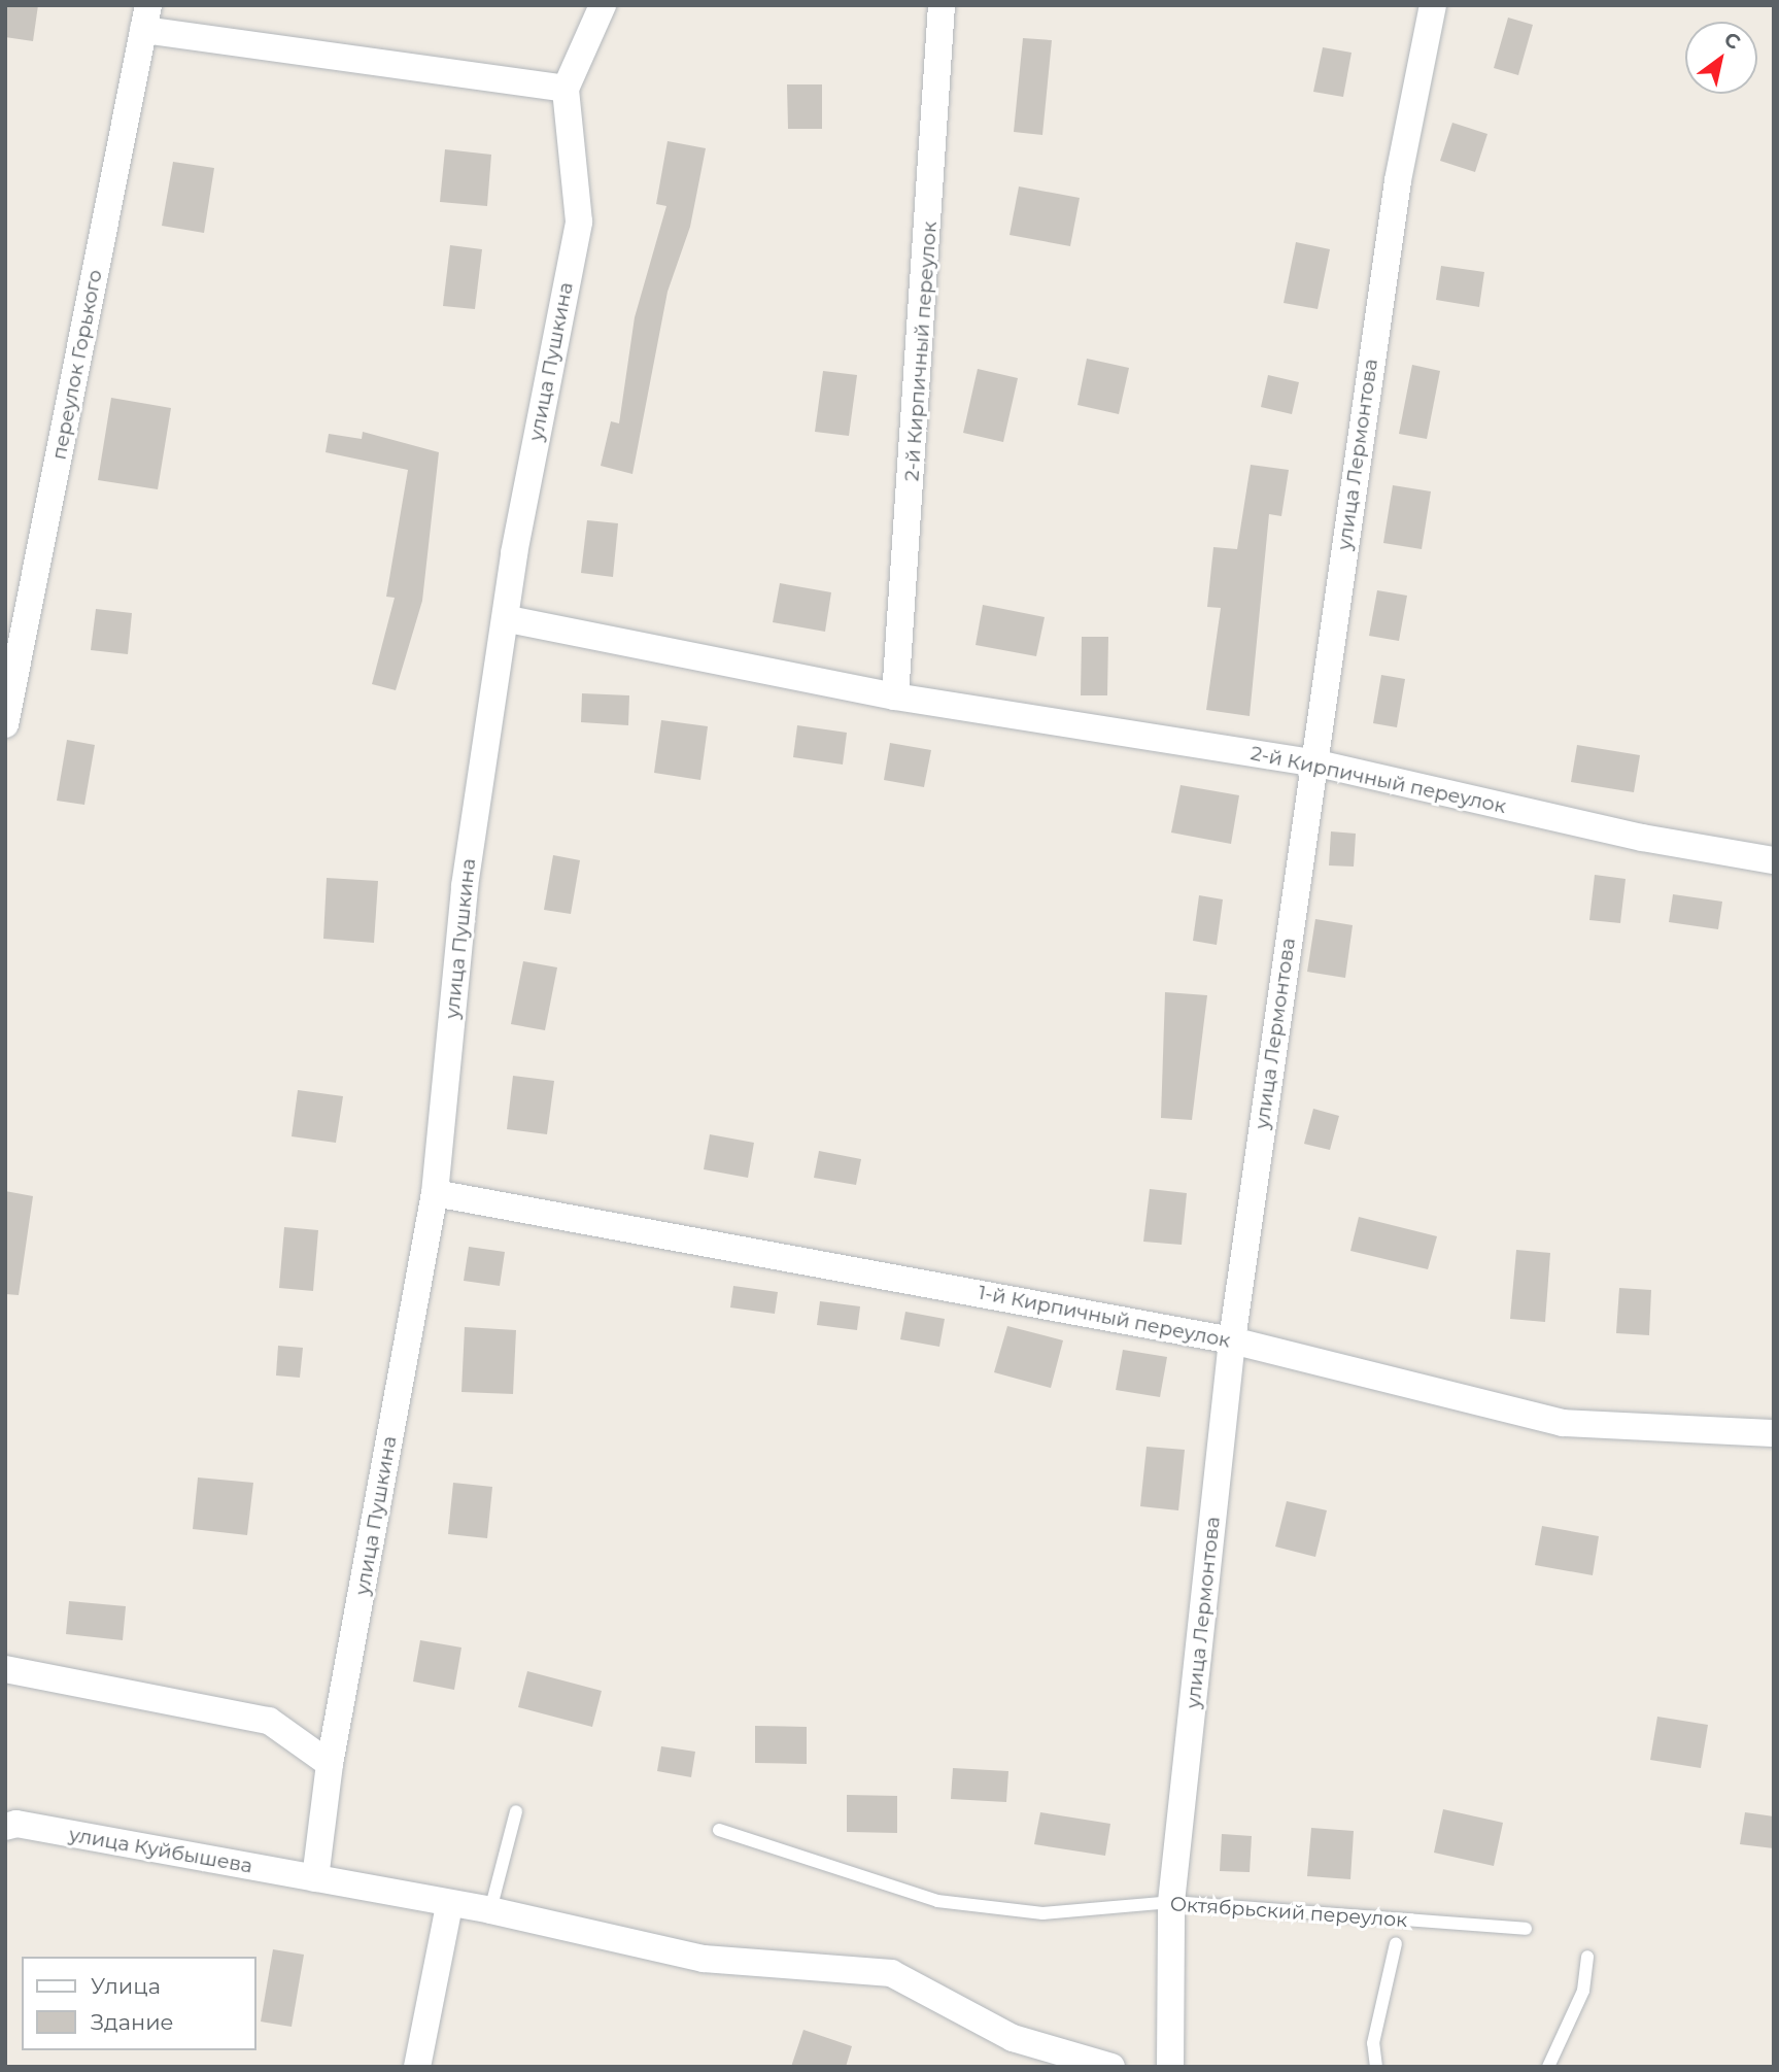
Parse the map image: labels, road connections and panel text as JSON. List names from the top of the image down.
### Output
{
  "streets": {
    "street": [
      "2-й Кирпичный переулок",
      "улица Пушкина",
      "переулок Горького",
      "улица Лермонтова",
      "1-й Кирпичный переулок",
      "улица Куйбышева"
    ],
    "lane": ["Октябрьский переулок"]
  },
  "crossings": [
    ["2-й Кирпичный переулок", "улица Пушкина"],
    ["2-й Кирпичный переулок", "улица Лермонтова"],
    ["улица Пушкина", "1-й Кирпичный переулок"],
    ["улица Пушкина", "улица Куйбышева"],
    ["улица Лермонтова", "1-й Кирпичный переулок"],
    ["улица Лермонтова", "Октябрьский переулок"]
  ],
  "legend": ["Улица", "Здание"],
  "north": "top right"
}
